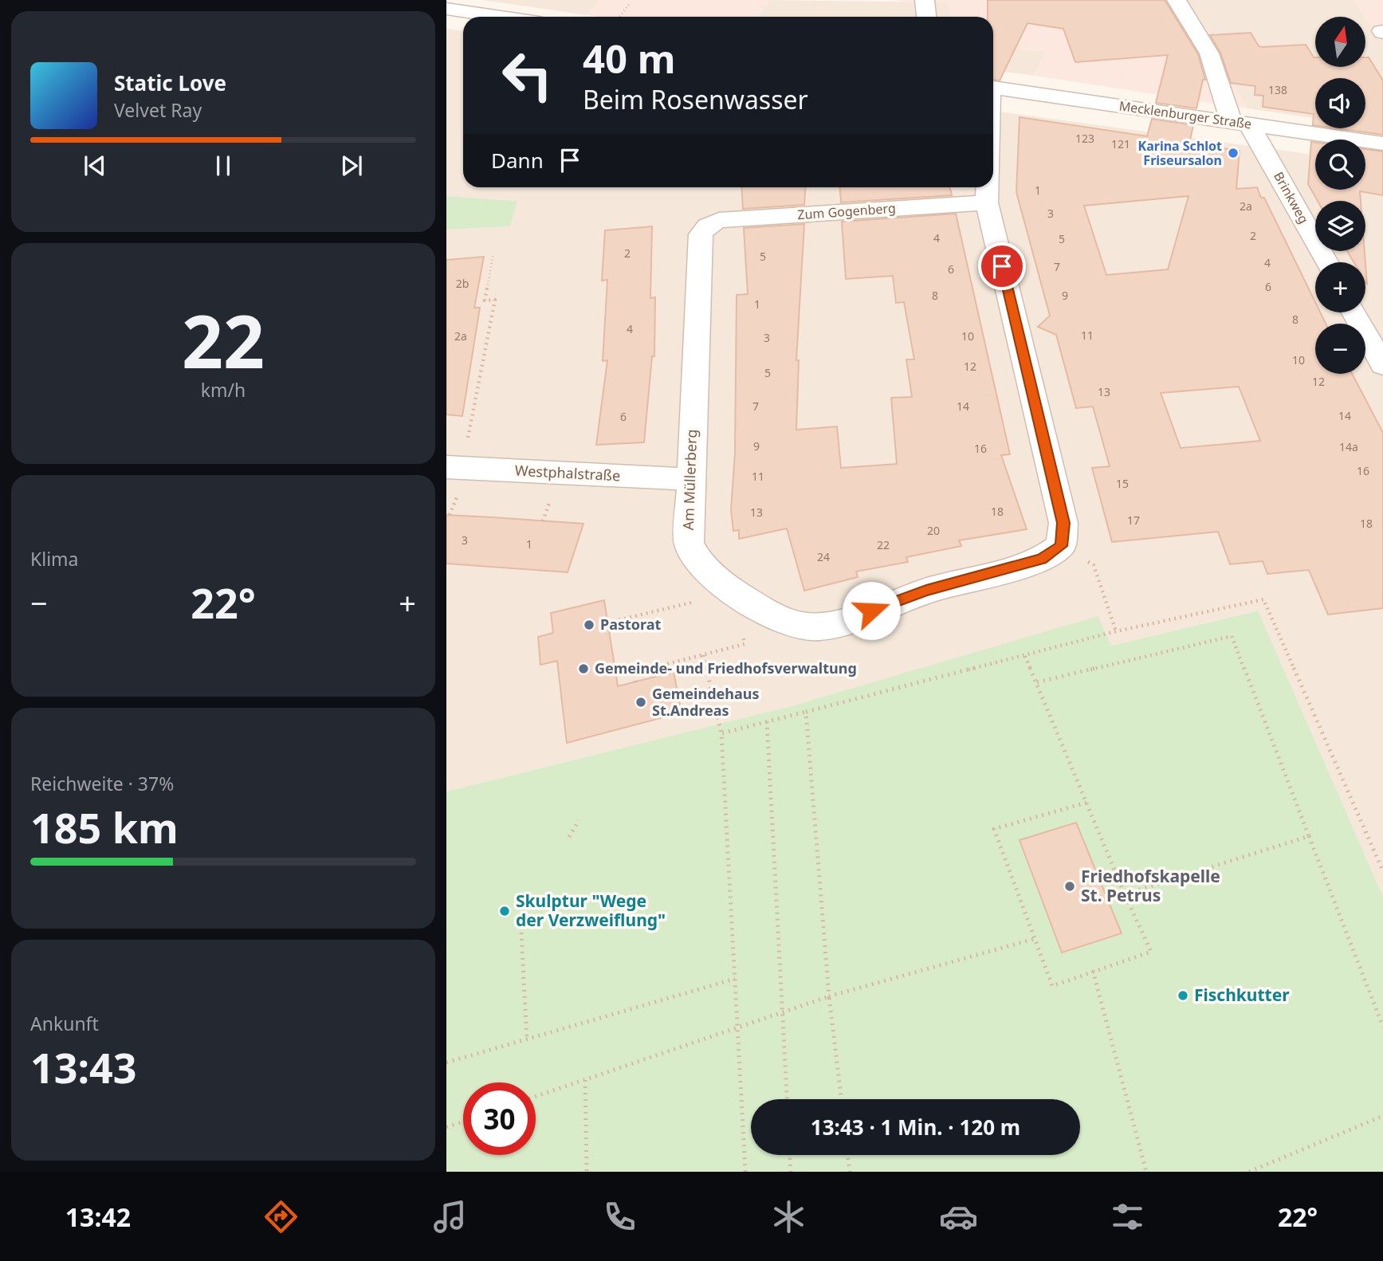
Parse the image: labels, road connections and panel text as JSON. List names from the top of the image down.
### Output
{
  "streets": {
    "street": [
      "Mecklenburger Straße",
      "Brinkweg",
      "Zum Gogenberg",
      "Westphalstraße",
      "Am Müllerberg"
    ]
  },
  "crossings": [
    ["Mecklenburger Straße", "Brinkweg"],
    ["Zum Gogenberg", "Am Müllerberg"],
    ["Westphalstraße", "Am Müllerberg"]
  ],
  "places": [
    "Karina Schlot Friseursalon",
    "Pastorat",
    "Gemeinde- und Friedhofsverwaltung",
    "Gemeindehaus St.Andreas",
    "Friedhofskapelle St. Petrus",
    "Skulptur \"Wege der Verzweiflung\"",
    "Fischkutter"
  ],
  "house_numbers": [
    "138",
    "123",
    "121",
    "1",
    "2a",
    "3",
    "2",
    "4",
    "5",
    "2",
    "5",
    "4",
    "7",
    "6",
    "2b",
    "6",
    "8",
    "9",
    "1",
    "8",
    "4",
    "11",
    "2a",
    "10",
    "3",
    "10",
    "12",
    "5",
    "12",
    "13",
    "7",
    "14",
    "14",
    "6",
    "9",
    "14a",
    "16",
    "16",
    "11",
    "15",
    "18",
    "13",
    "17",
    "18",
    "20",
    "3",
    "1",
    "22",
    "24"
  ],
  "north": "top",
  "page": {
    "map_buttons": ["+", "−"],
    "turn": ["40 m", "Beim Rosenwasser"],
    "song": ["Static Love", "Velvet Ray"],
    "then": "Dann",
    "tile": [
      ["22", "km/h"],
      "Klima",
      ["Reichweite · 37%", "185 km"],
      ["Ankunft", "13:43"]
    ],
    "heat": ["−", "22°", "+"],
    "limit": "30",
    "trip": "13:43 · 1 Min. · 120 m",
    "tabs": ["13:42", "22°"]
  }
}
